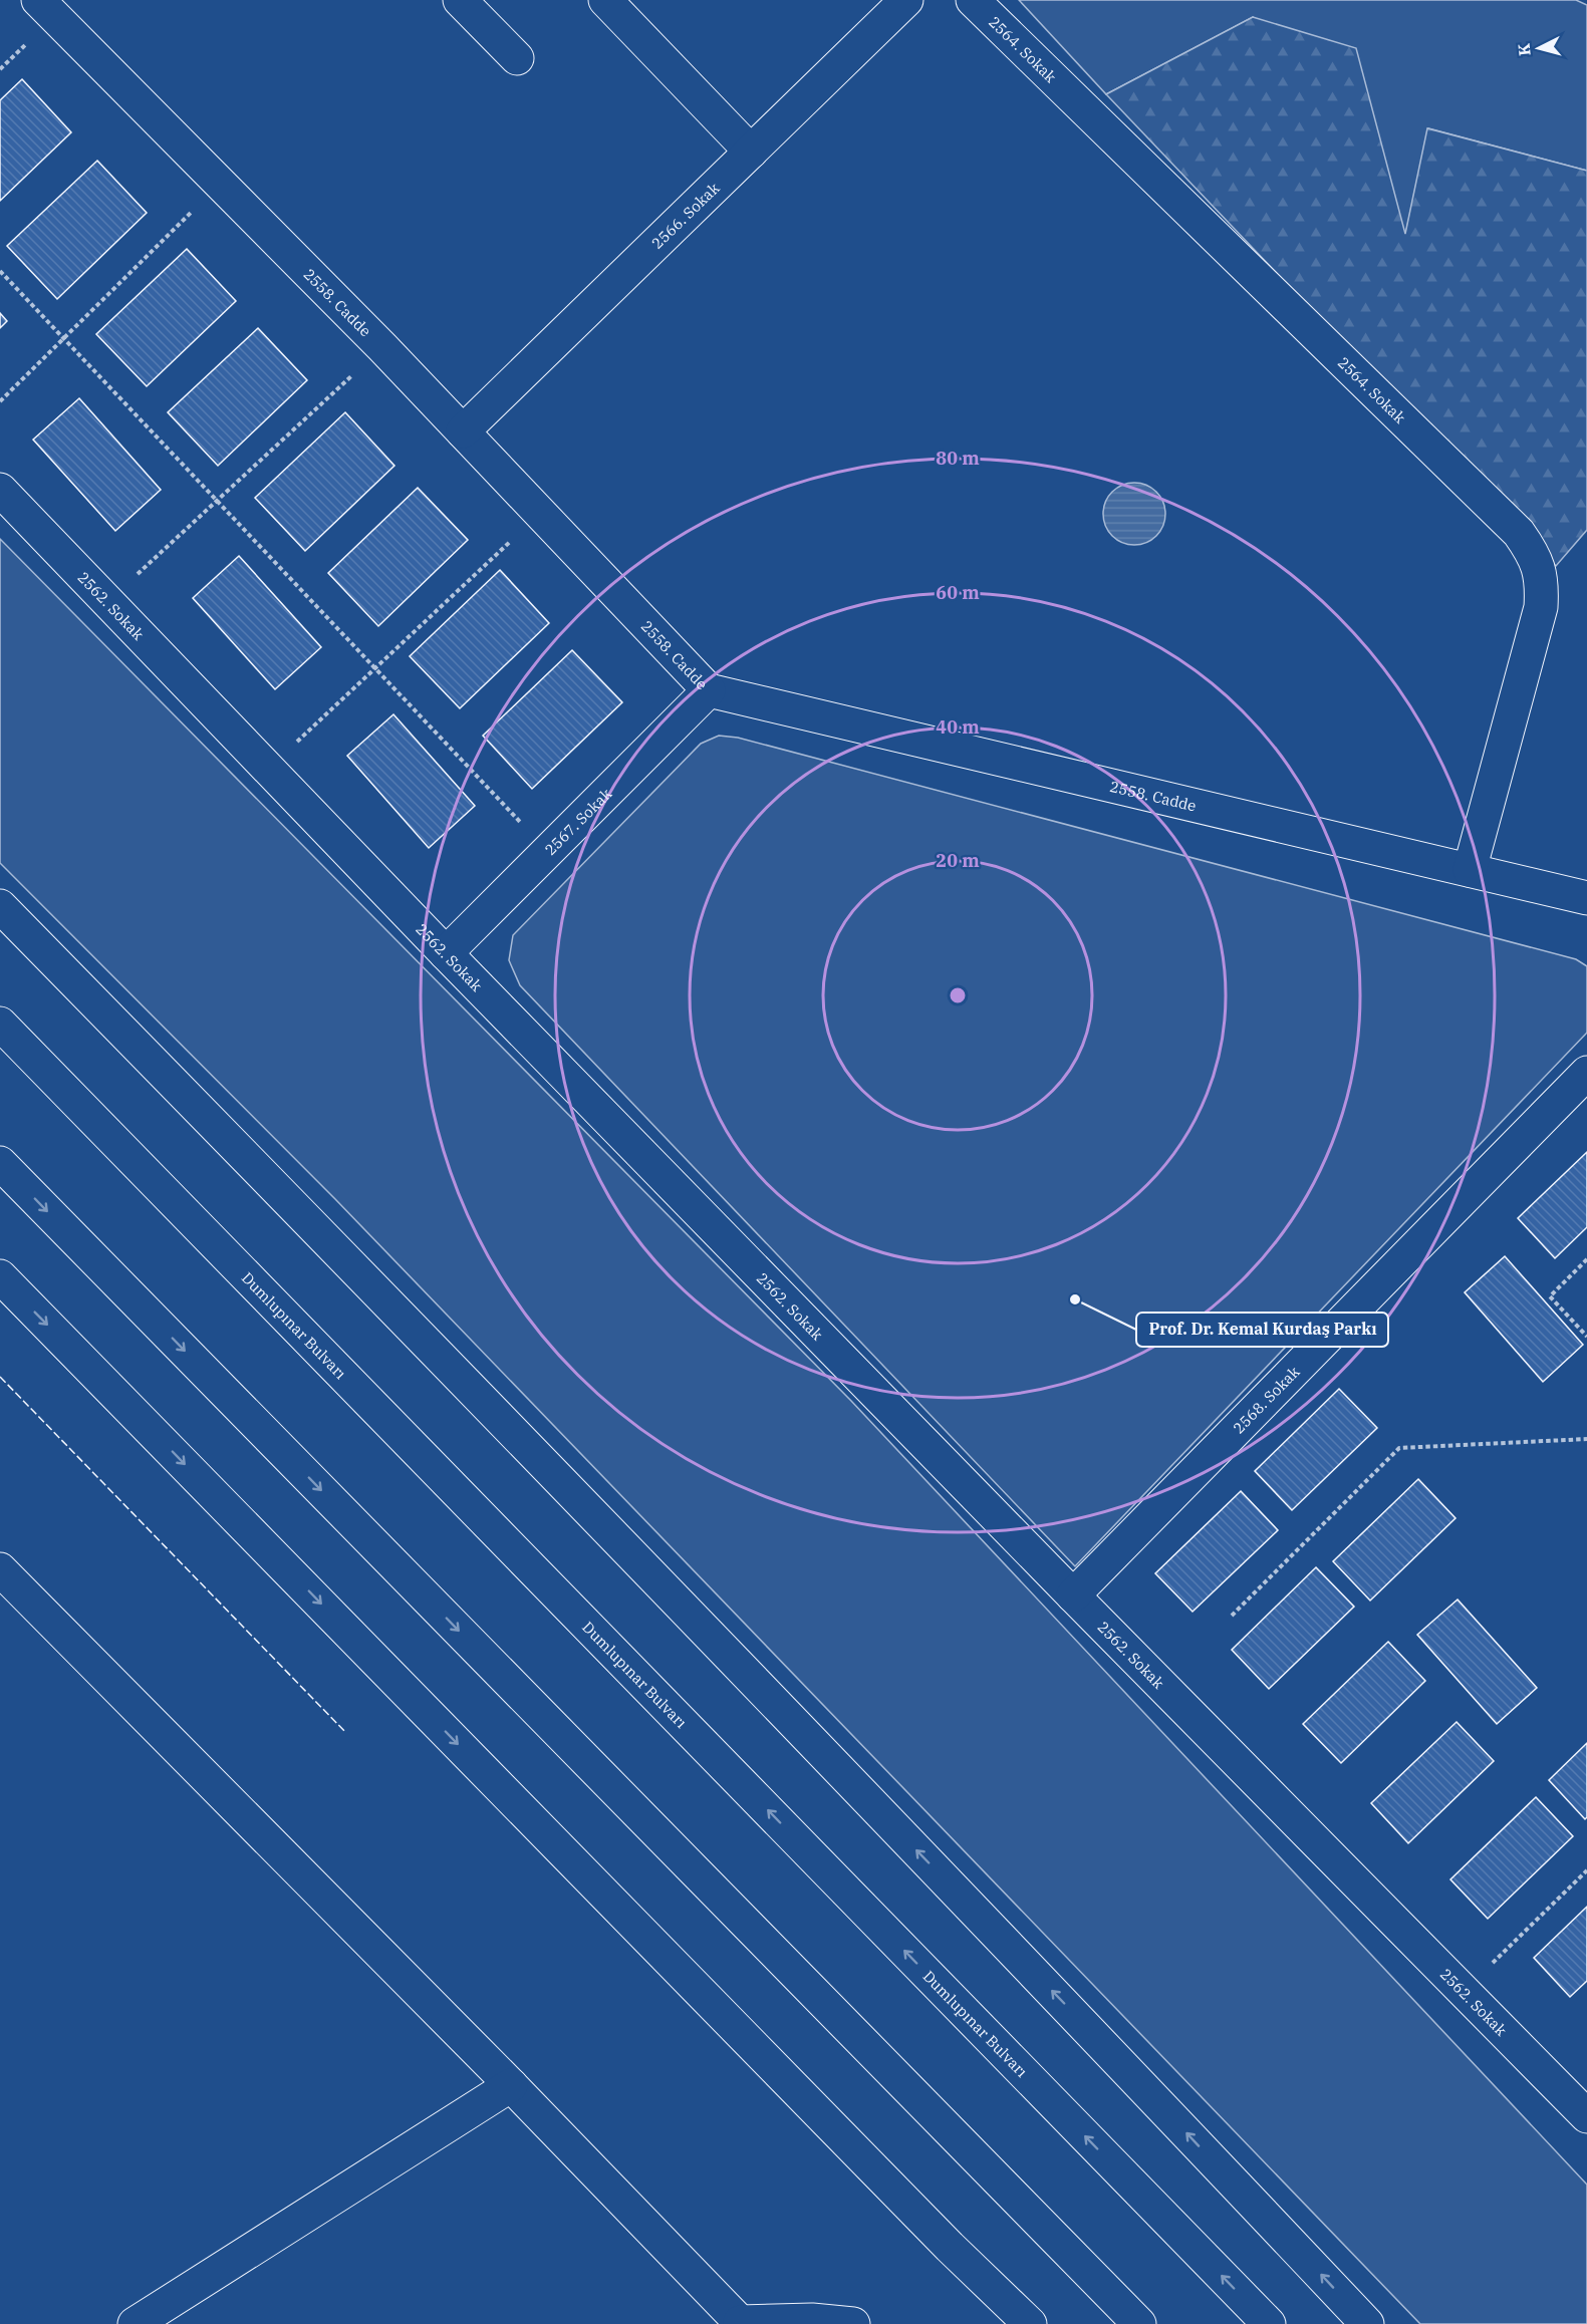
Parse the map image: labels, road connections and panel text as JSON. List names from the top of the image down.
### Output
{
  "streets": {
    "main road": [
      "2564. Sokak",
      "2566. Sokak",
      "2558. Cadde",
      "2562. Sokak",
      "2567. Sokak",
      "Dumlupınar Bulvarı",
      "2568. Sokak"
    ]
  },
  "crossings": [
    ["2564. Sokak", "2558. Cadde"],
    ["2566. Sokak", "2558. Cadde"],
    ["2558. Cadde", "2567. Sokak"],
    ["2562. Sokak", "2567. Sokak"],
    ["2562. Sokak", "2568. Sokak"]
  ],
  "places": ["Prof. Dr. Kemal Kurdaş Parkı"],
  "north": "left",
  "rings": [
    "80 m",
    "60 m",
    "40 m",
    "20 m"
  ]
}
